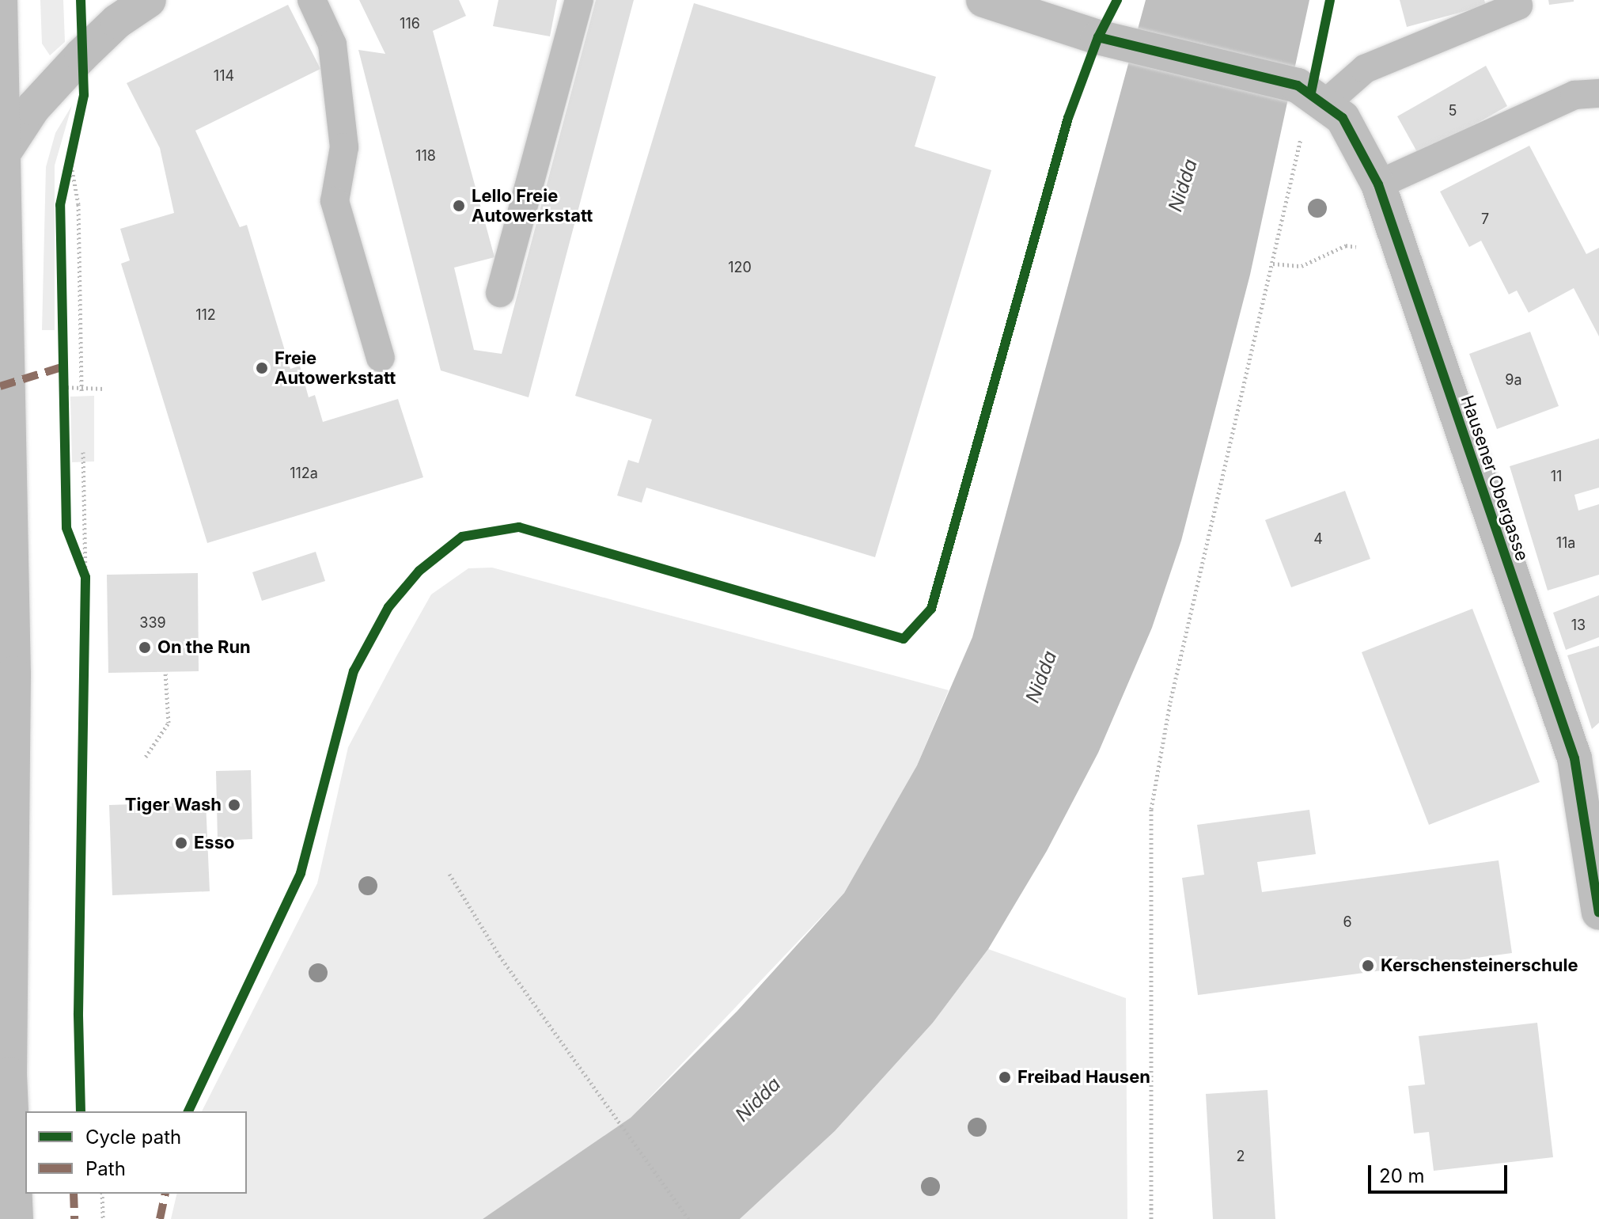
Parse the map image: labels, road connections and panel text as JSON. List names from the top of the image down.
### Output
{
  "streets": {
    "street": ["Hausener Obergasse"]
  },
  "water": ["Nidda"],
  "places": [
    "Lello Freie Autowerkstatt",
    "Freie Autowerkstatt",
    "On the Run",
    "Tiger Wash",
    "Esso",
    "Kerschensteinerschule",
    "Freibad Hausen"
  ],
  "house_numbers": [
    "116",
    "114",
    "5",
    "118",
    "7",
    "120",
    "112",
    "9a",
    "112a",
    "11",
    "4",
    "11a",
    "339",
    "13",
    "6",
    "2"
  ],
  "legend": ["Cycle path", "Path"],
  "scale_bar": "20 m"
}
